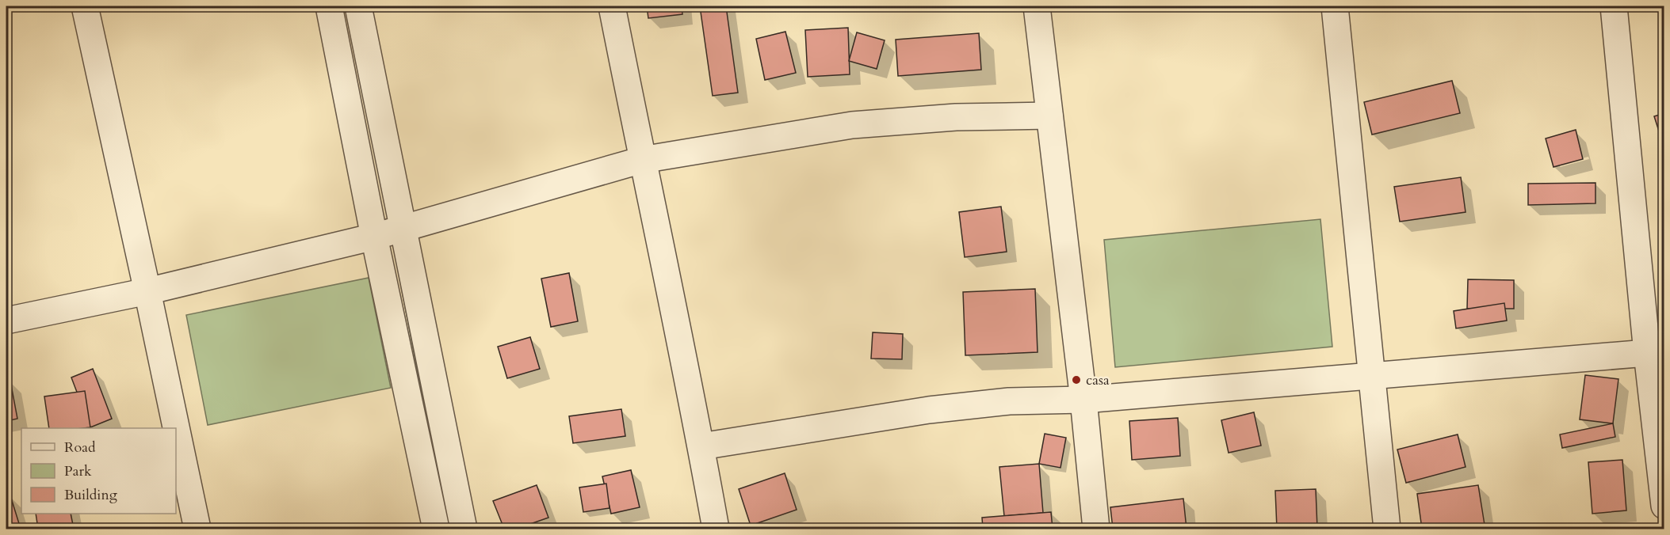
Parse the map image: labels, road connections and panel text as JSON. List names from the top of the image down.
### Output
{
  "places": ["casa"],
  "legend": ["Road", "Park", "Building"]
}
